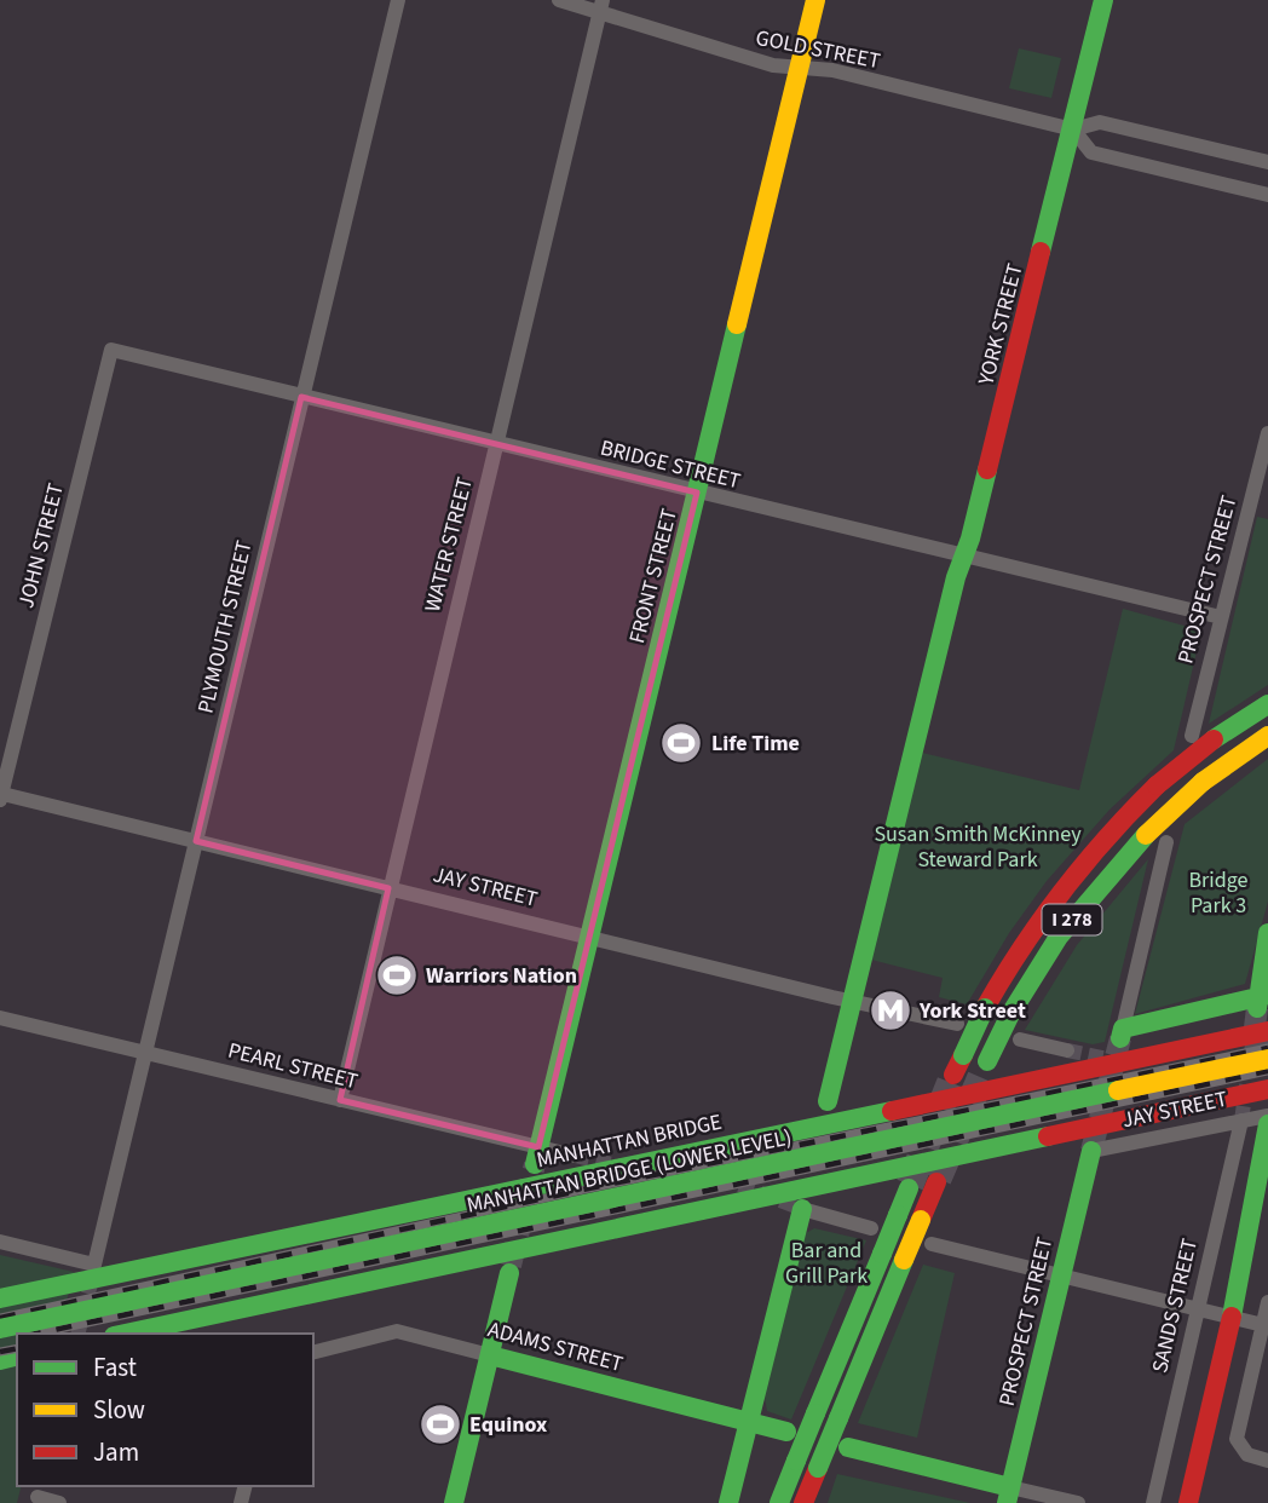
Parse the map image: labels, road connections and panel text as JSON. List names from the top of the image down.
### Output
{
  "streets": {
    "main road": [
      "YORK STREET",
      "FRONT STREET",
      "PROSPECT STREET",
      "I 278",
      "MANHATTAN BRIDGE",
      "MANHATTAN BRIDGE (LOWER LEVEL)",
      "ADAMS STREET"
    ],
    "street": [
      "GOLD STREET",
      "BRIDGE STREET",
      "WATER STREET",
      "JOHN STREET",
      "PLYMOUTH STREET",
      "JAY STREET",
      "PEARL STREET",
      "SANDS STREET"
    ]
  },
  "crossings": [
    ["GOLD STREET", "YORK STREET"],
    ["GOLD STREET", "WATER STREET"],
    ["GOLD STREET", "FRONT STREET"],
    ["YORK STREET", "BRIDGE STREET"],
    ["YORK STREET", "JAY STREET"],
    ["BRIDGE STREET", "WATER STREET"],
    ["BRIDGE STREET", "JOHN STREET"],
    ["BRIDGE STREET", "FRONT STREET"],
    ["BRIDGE STREET", "PROSPECT STREET"],
    ["BRIDGE STREET", "PLYMOUTH STREET"],
    ["WATER STREET", "JAY STREET"],
    ["WATER STREET", "PEARL STREET"],
    ["JOHN STREET", "JAY STREET"],
    ["FRONT STREET", "JAY STREET"],
    ["FRONT STREET", "PEARL STREET"],
    ["PROSPECT STREET", "JAY STREET"],
    ["PLYMOUTH STREET", "JAY STREET"],
    ["PLYMOUTH STREET", "PEARL STREET"],
    ["JAY STREET", "SANDS STREET"]
  ],
  "parks": ["Susan Smith McKinney Steward Park", "Bridge Park 3", "Bar and Grill Park"],
  "places": {
    "sports": ["Life Time", "Warriors Nation", "Equinox"],
    "metro station": ["York Street"]
  },
  "legend": ["Fast", "Slow", "Jam"]
}
